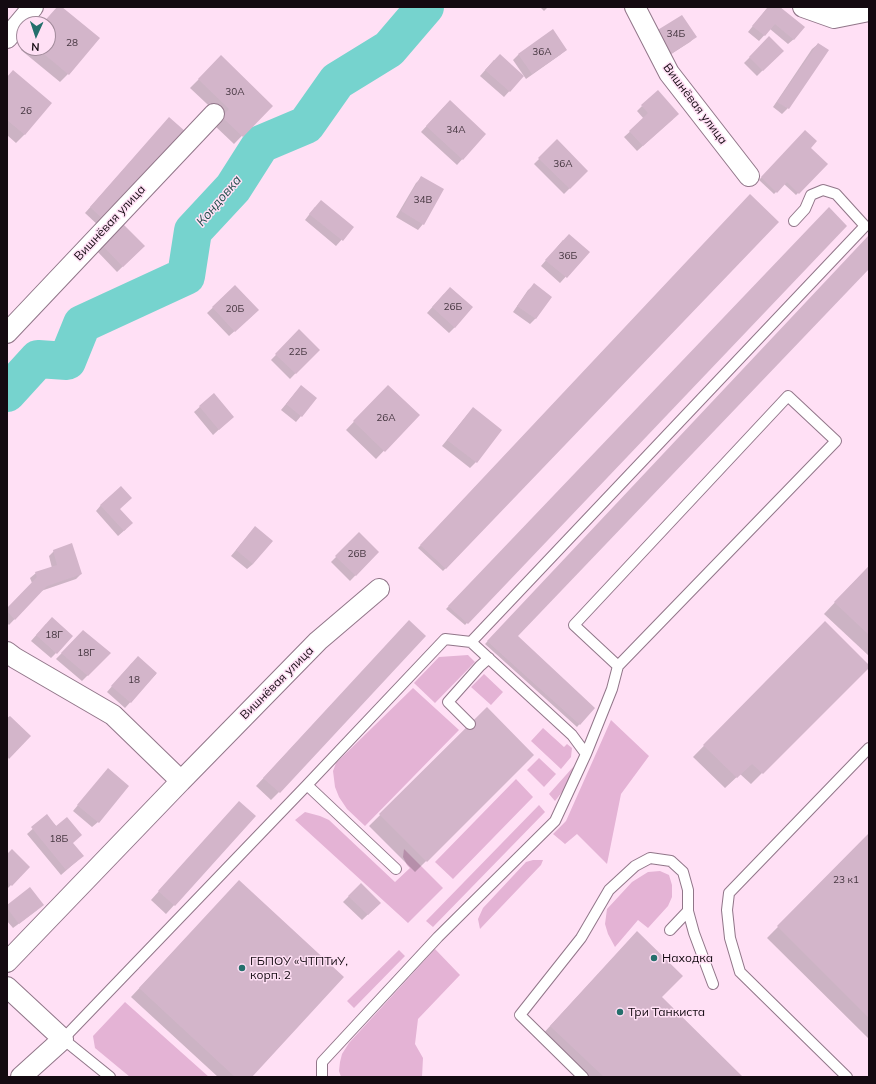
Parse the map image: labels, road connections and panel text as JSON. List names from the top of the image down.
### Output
{
  "streets": {
    "street": ["Вишнёвая улица"]
  },
  "water": ["Кондовка"],
  "places": ["Находка", "ГБПОУ «ЧТПТиУ, корп. 2", "Три Танкиста"],
  "house_numbers": [
    "34Б",
    "28",
    "36А",
    "30А",
    "26",
    "34А",
    "36А",
    "34В",
    "36Б",
    "26Б",
    "20Б",
    "22Б",
    "26А",
    "26В",
    "18Г",
    "18Г",
    "18",
    "18Б",
    "23 к1"
  ],
  "north": "bottom"
}
